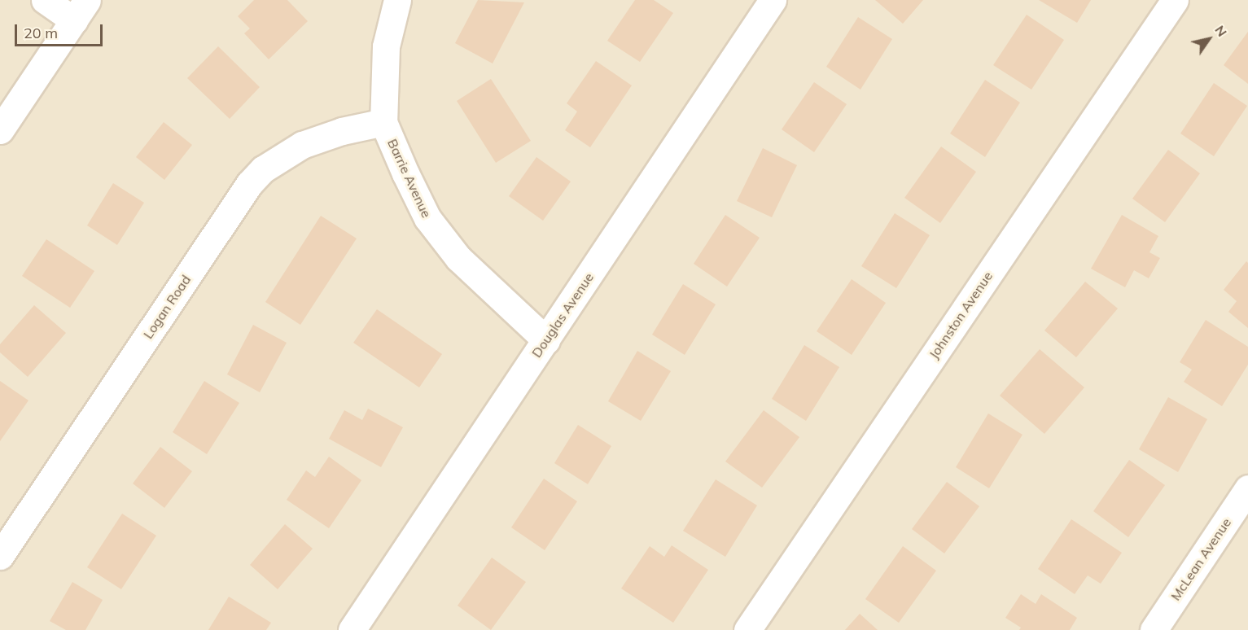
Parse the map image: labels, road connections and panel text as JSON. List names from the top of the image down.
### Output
{
  "streets": {
    "street": [
      "Barrie Avenue",
      "Logan Road",
      "Douglas Avenue",
      "Johnston Avenue",
      "McLean Avenue"
    ]
  },
  "crossings": [
    ["Barrie Avenue", "Logan Road"],
    ["Barrie Avenue", "Douglas Avenue"]
  ],
  "scale_bar": "20 m",
  "north": "top right"
}
